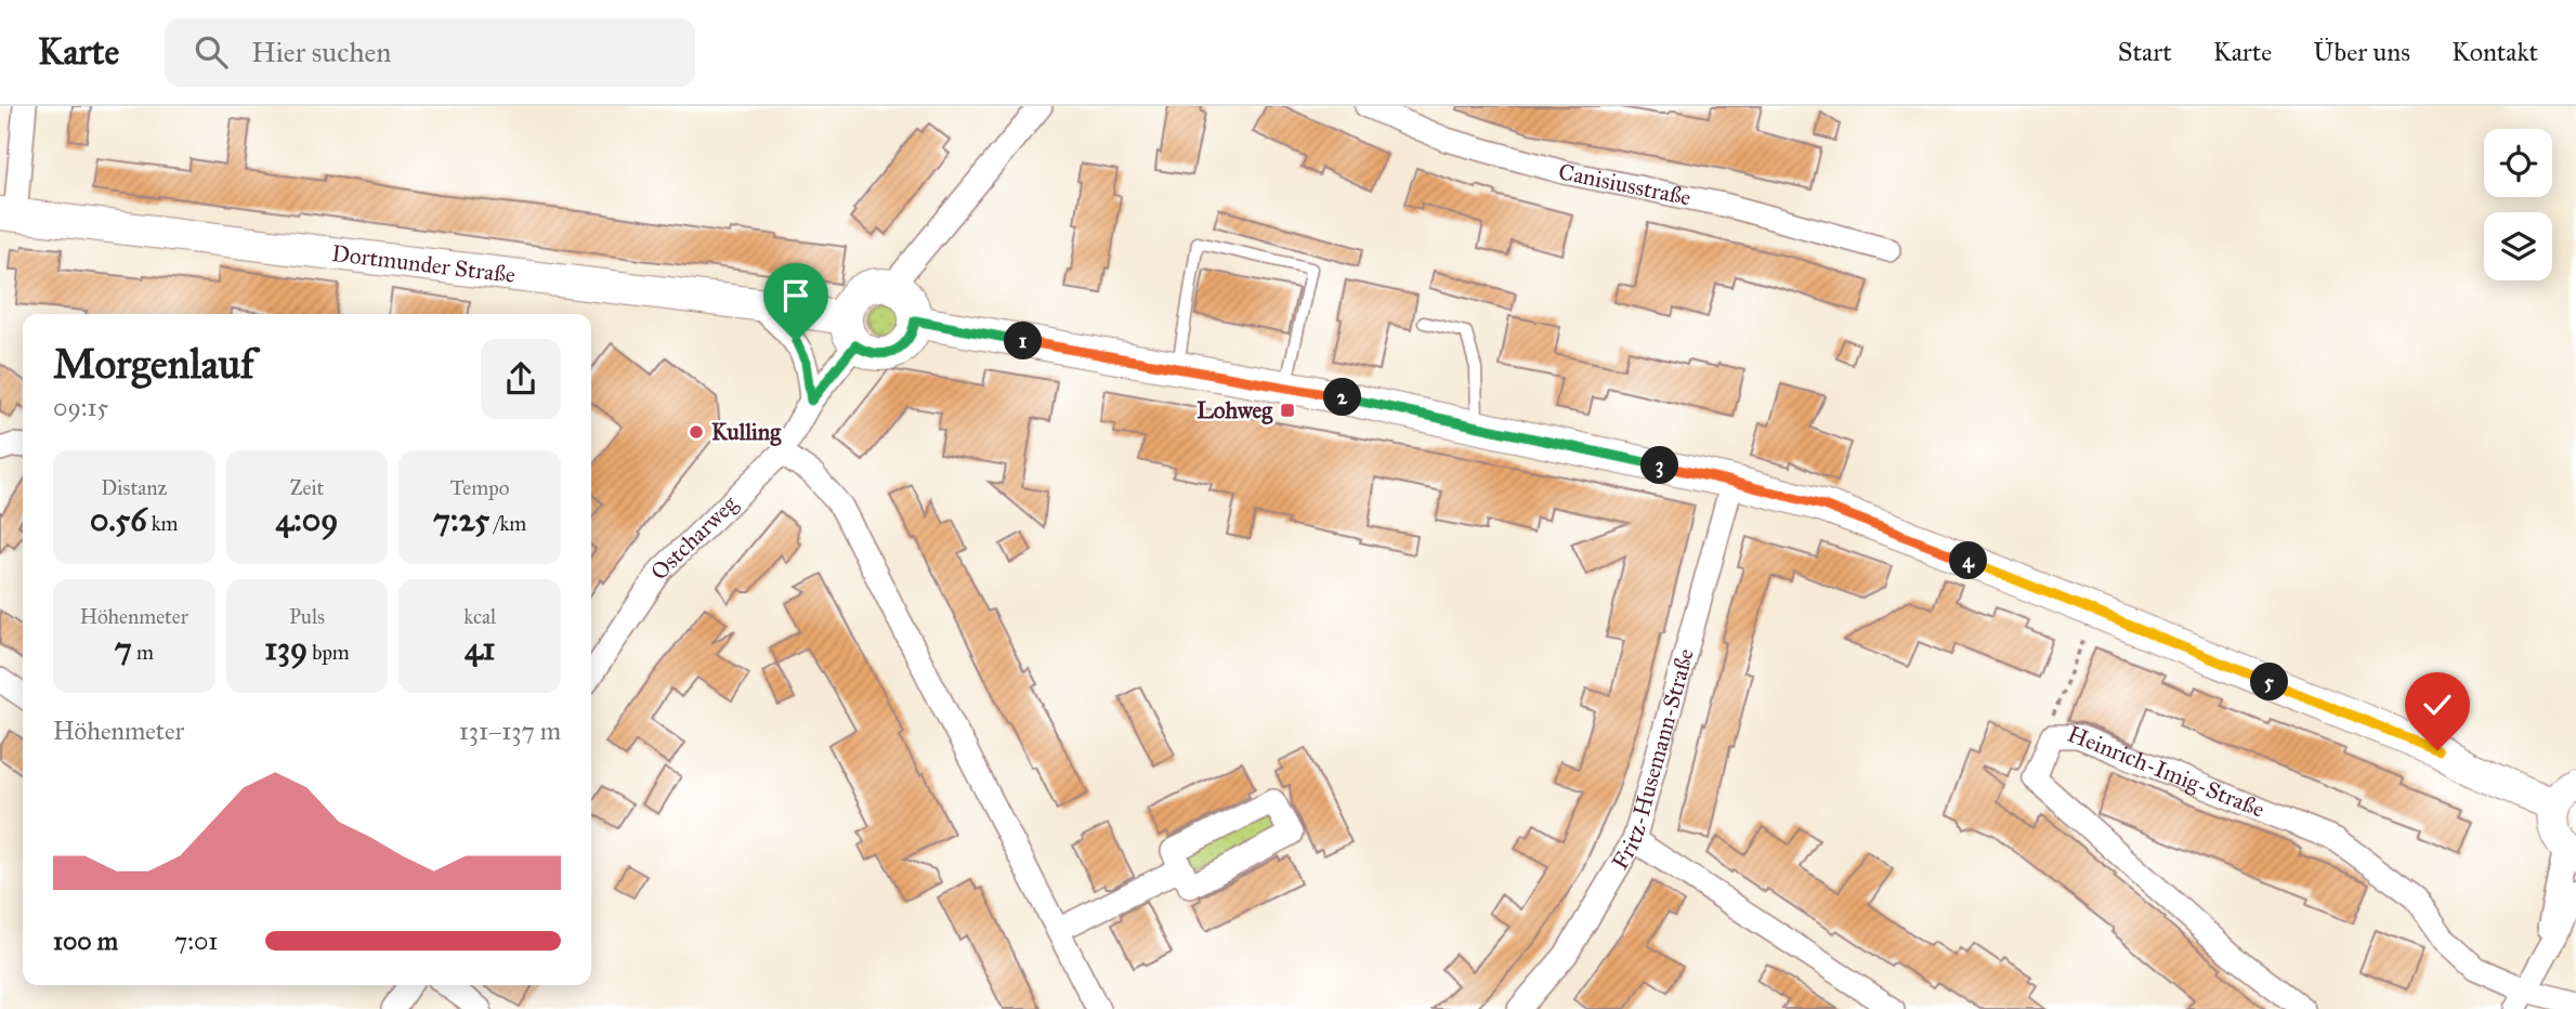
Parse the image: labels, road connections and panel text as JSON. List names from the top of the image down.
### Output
{
  "streets": {
    "main road": ["Dortmunder Straße"],
    "street": [
      "Canisiusstraße",
      "Ostcharweg",
      "Fritz-Husemann-Straße",
      "Heinrich-Imig-Straße"
    ]
  },
  "crossings": [
    ["Dortmunder Straße", "Ostcharweg"]
  ],
  "places": {
    "transit": ["Lohweg"],
    "other": ["Kulling"]
  },
  "page": {
    "header": "Karte",
    "search": "Hier suchen",
    "nav": [
      "Start",
      "Karte",
      "Über uns",
      "Kontakt"
    ],
    "heading": ["Morgenlauf", "09:15"],
    "pins": [
      "1",
      "2",
      "3",
      "4",
      "5"
    ],
    "stats": [
      ["Distanz", "0.56 km"],
      ["Zeit", "4:09"],
      ["Tempo", "7:25 /km"],
      ["Höhenmeter", "7 m"],
      ["Puls", "139 bpm"],
      ["kcal", "41"]
    ],
    "chart": ["Höhenmeter", "131–137 m"],
    "list": [
      {
        "name": "100 m",
        "note": "7:01"
      }
    ]
  }
}
